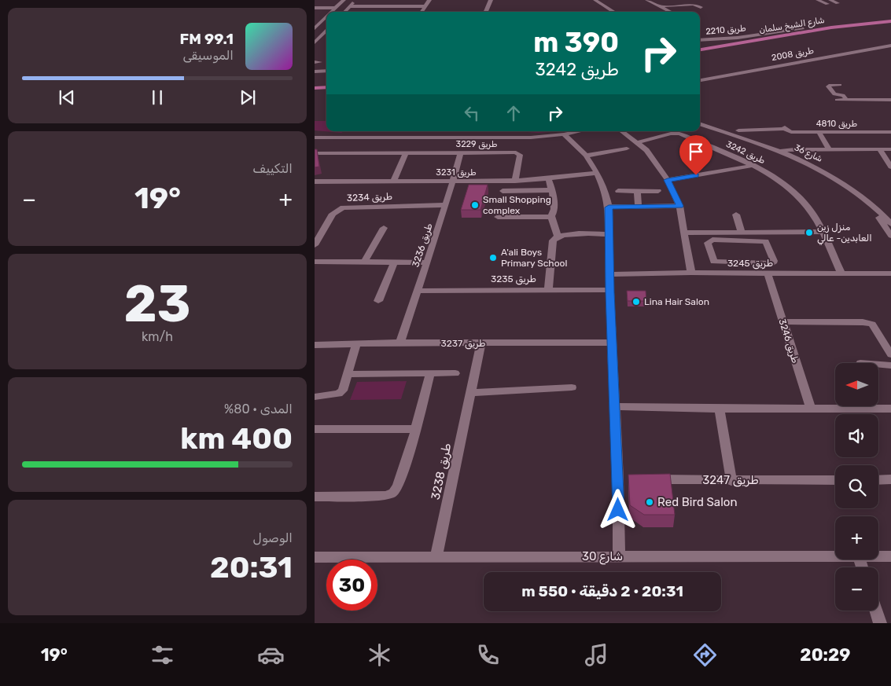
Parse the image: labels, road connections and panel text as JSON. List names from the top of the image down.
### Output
{
  "streets": {
    "main road": ["شارع الشيخ سلمان"],
    "street": [
      "طريق 2210",
      "طريق 2008",
      "طريق 4810",
      "طريق 3229",
      "طريق 3242",
      "شارع 36",
      "طريق 3231",
      "طريق 3234",
      "طريق 3236",
      "طريق 3245",
      "طريق 3235",
      "طريق 3246",
      "طريق 3237",
      "طريق 3238",
      "طريق 3247",
      "شارع 30"
    ]
  },
  "crossings": [
    ["شارع الشيخ سلمان", "طريق 2210"],
    ["طريق 3229", "طريق 3231"],
    ["طريق 3229", "طريق 3236"],
    ["طريق 3242", "طريق 3245"],
    ["طريق 3231", "طريق 3236"],
    ["طريق 3234", "طريق 3236"],
    ["طريق 3236", "طريق 3235"],
    ["طريق 3236", "طريق 3237"],
    ["طريق 3245", "طريق 3246"],
    ["طريق 3237", "طريق 3238"],
    ["طريق 3238", "شارع 30"]
  ],
  "places": [
    "Small Shopping complex",
    "منزل زين العابدين- عالي",
    "A'ali Boys Primary School",
    "Lina Hair Salon",
    "Red Bird Salon"
  ],
  "north": "left",
  "page": {
    "turn": ["390 m", "طريق 3242"],
    "song": ["99.1 FM", "الموسيقى"],
    "tile": [
      "التكييف",
      ["23", "km/h"],
      ["المدى · 80%", "400 km"],
      ["الوصول", "20:31"]
    ],
    "heat": ["−", "19°", "+"],
    "map_buttons": ["+", "−"],
    "limit": "30",
    "trip": "20:31 · 2 دقيقة · 550 m",
    "tabs": ["20:29", "19°"]
  }
}
